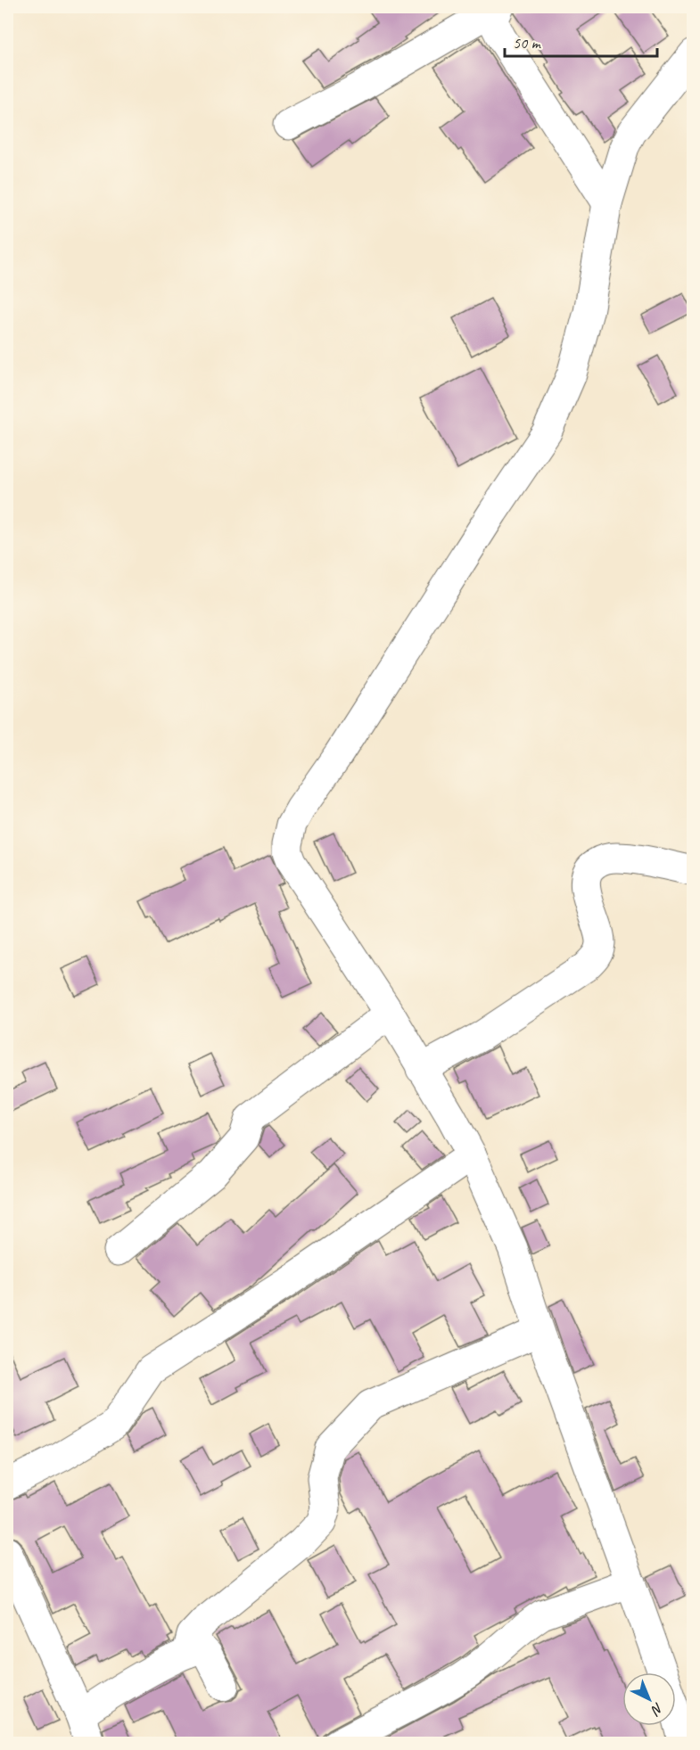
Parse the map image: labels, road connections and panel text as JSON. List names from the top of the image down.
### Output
{
  "scale_bar": "50 m",
  "north": "bottom right"
}
